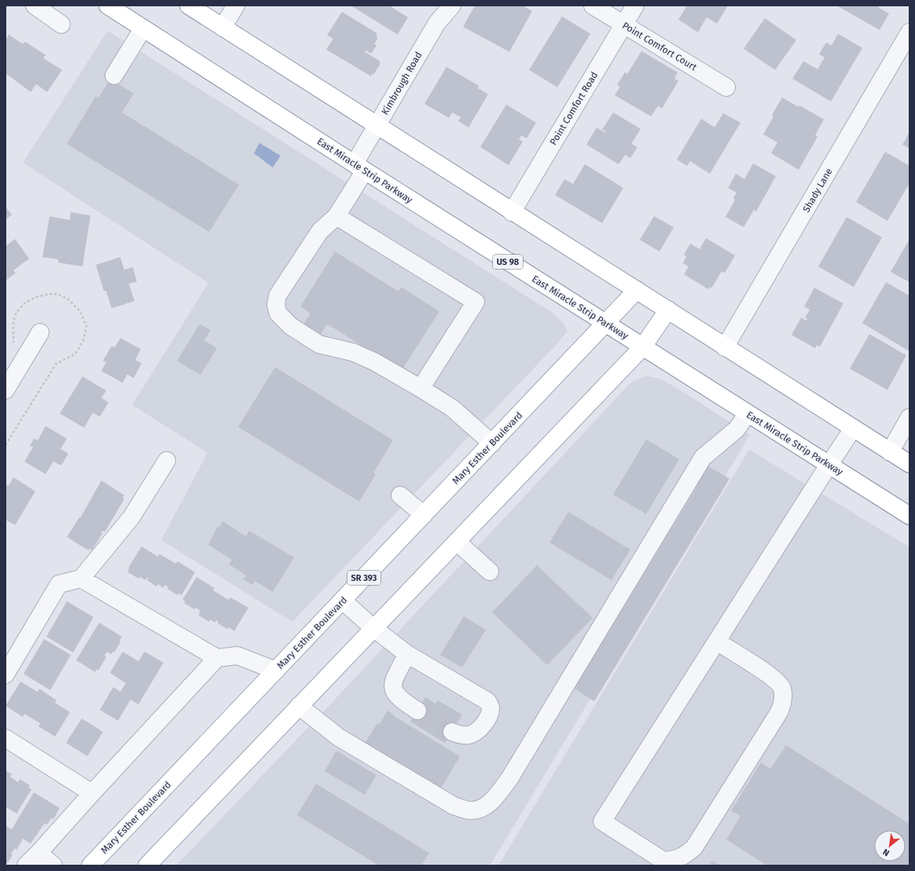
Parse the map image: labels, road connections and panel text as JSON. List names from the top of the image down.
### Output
{
  "streets": {
    "main road": [
      "East Miracle Strip Parkway",
      "US 98",
      "Mary Esther Boulevard",
      "SR 393"
    ],
    "street": [
      "Point Comfort Court",
      "Kimbrough Road",
      "Point Comfort Road",
      "Shady Lane"
    ]
  },
  "crossings": [
    ["Point Comfort Court", "Point Comfort Road"],
    ["Kimbrough Road", "East Miracle Strip Parkway"],
    ["East Miracle Strip Parkway", "Mary Esther Boulevard"]
  ],
  "north": "bottom left"
}
